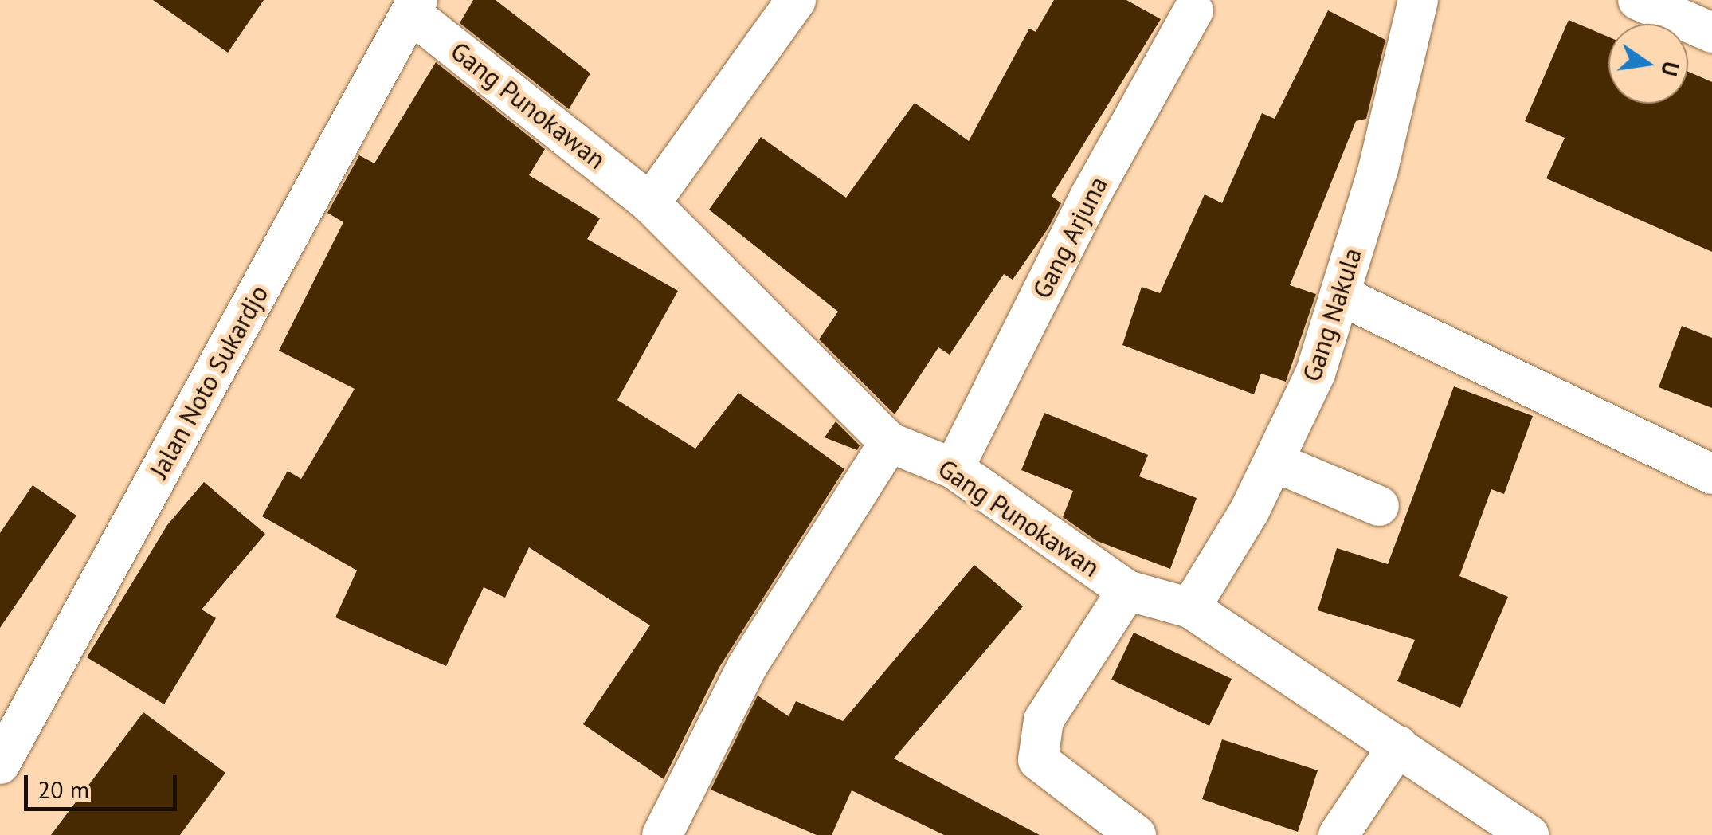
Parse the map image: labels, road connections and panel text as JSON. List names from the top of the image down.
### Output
{
  "streets": {
    "street": [
      "Gang Punokawan",
      "Gang Arjuna",
      "Gang Nakula",
      "Jalan Noto Sukardjo"
    ]
  },
  "crossings": [
    ["Gang Punokawan", "Gang Arjuna"],
    ["Gang Punokawan", "Gang Nakula"],
    ["Gang Punokawan", "Jalan Noto Sukardjo"]
  ],
  "scale_bar": "20 m",
  "north": "right"
}
